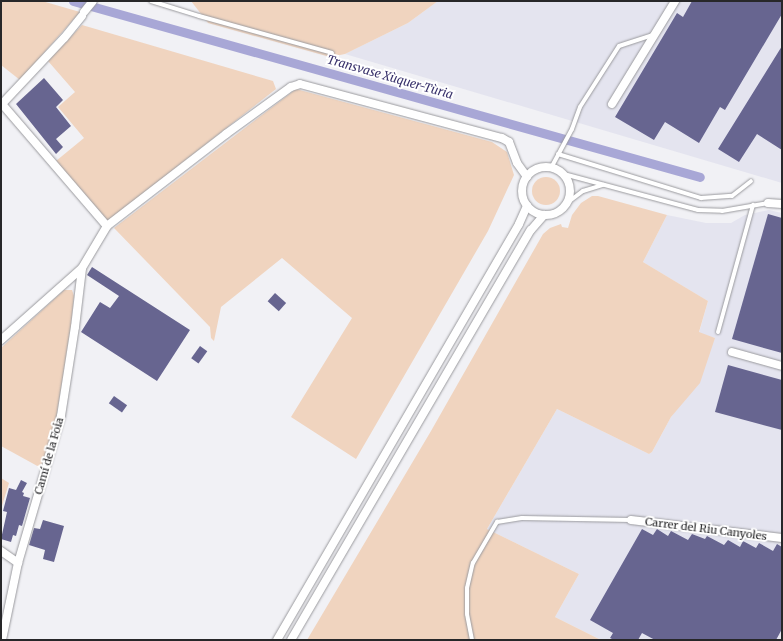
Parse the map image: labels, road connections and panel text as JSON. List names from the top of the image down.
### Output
{
  "streets": {
    "street": ["Camí de la Foia", "Carrer del Riu Canyoles"]
  },
  "water": ["Transvase Xùquer-Tùria"]
}
